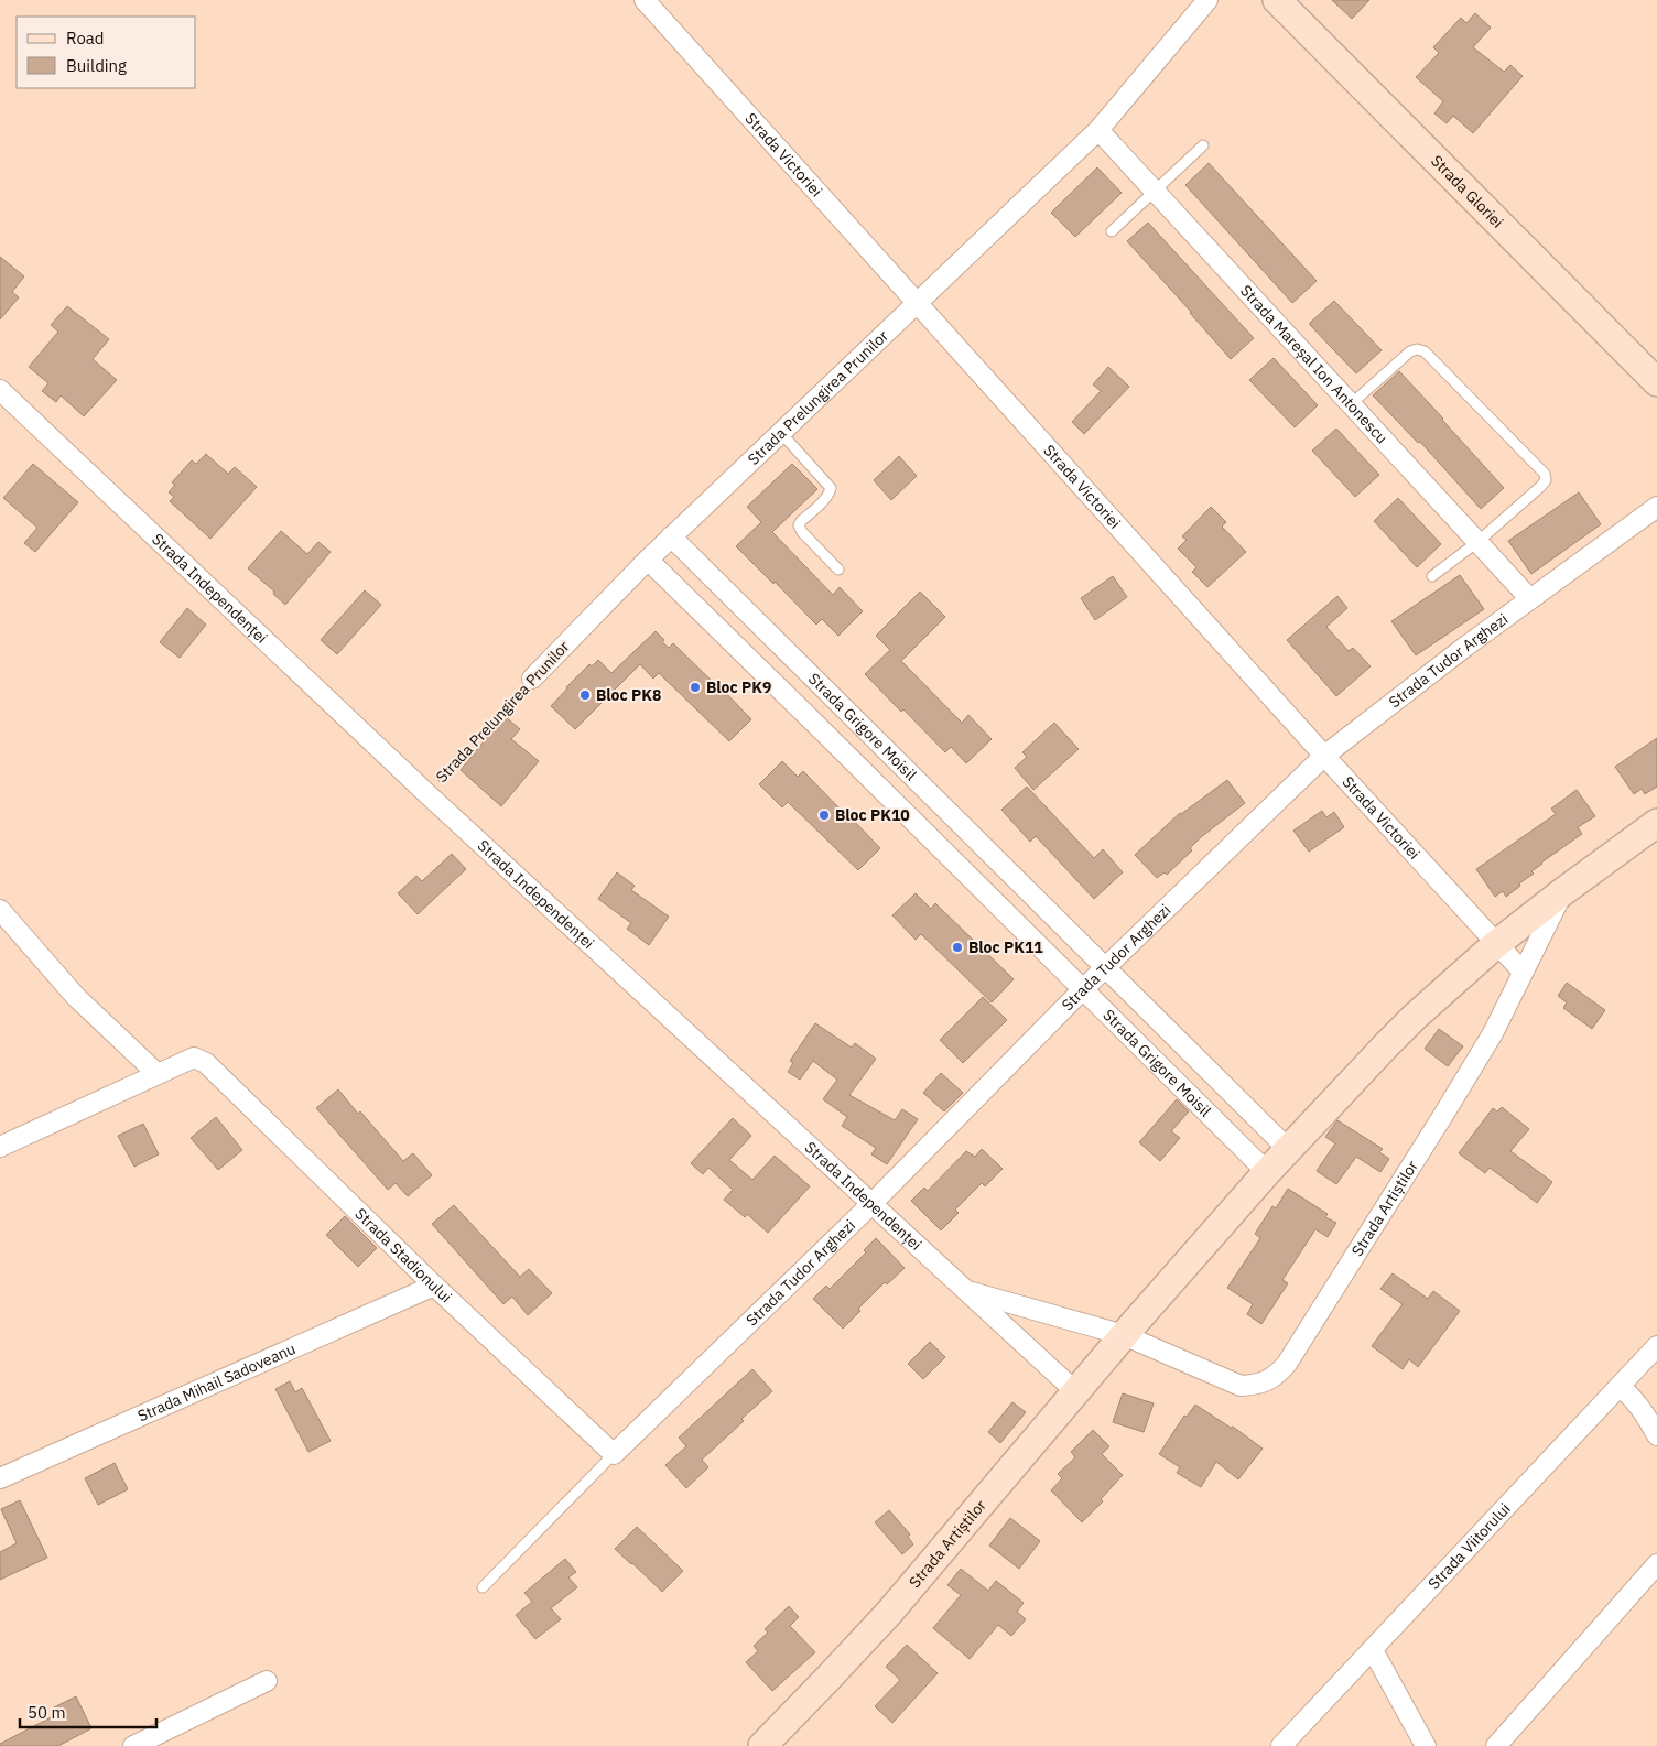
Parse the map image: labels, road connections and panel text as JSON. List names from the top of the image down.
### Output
{
  "streets": {
    "street": [
      "Strada Victoriei",
      "Strada Gloriei",
      "Strada Mareșal Ion Antonescu",
      "Strada Prelungirea Prunilor",
      "Strada Independenței",
      "Strada Tudor Arghezi",
      "Strada Grigore Moisil",
      "Strada Artiștilor",
      "Strada Stadionului",
      "Strada Mihail Sadoveanu",
      "Strada Viitorului"
    ]
  },
  "crossings": [
    ["Strada Victoriei", "Strada Prelungirea Prunilor"],
    ["Strada Victoriei", "Strada Tudor Arghezi"],
    ["Strada Victoriei", "Strada Artiștilor"],
    ["Strada Mareșal Ion Antonescu", "Strada Prelungirea Prunilor"],
    ["Strada Mareșal Ion Antonescu", "Strada Tudor Arghezi"],
    ["Strada Prelungirea Prunilor", "Strada Independenței"],
    ["Strada Prelungirea Prunilor", "Strada Grigore Moisil"],
    ["Strada Independenței", "Strada Tudor Arghezi"],
    ["Strada Independenței", "Strada Artiștilor"],
    ["Strada Tudor Arghezi", "Strada Grigore Moisil"],
    ["Strada Tudor Arghezi", "Strada Stadionului"],
    ["Strada Grigore Moisil", "Strada Artiștilor"],
    ["Strada Stadionului", "Strada Mihail Sadoveanu"]
  ],
  "places": [
    "Bloc PK9",
    "Bloc PK8",
    "Bloc PK10",
    "Bloc PK11"
  ],
  "legend": ["Road", "Building"],
  "scale_bar": "50 m"
}
